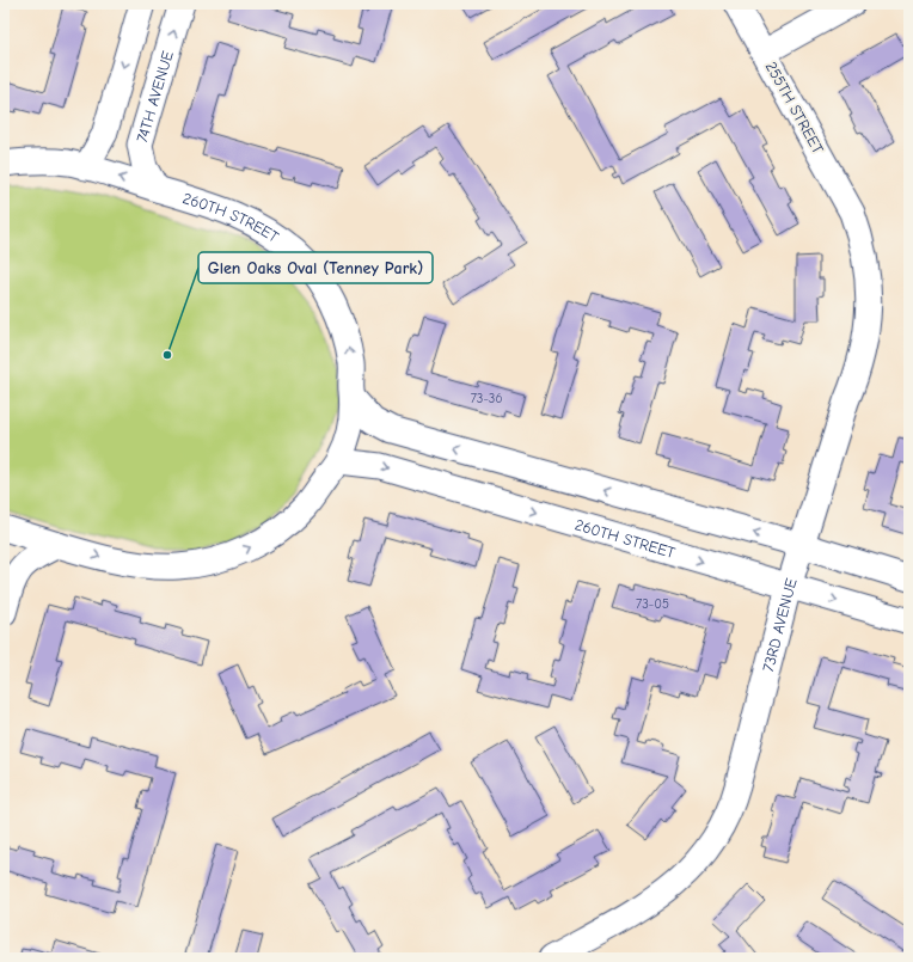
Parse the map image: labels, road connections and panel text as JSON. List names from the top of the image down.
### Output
{
  "streets": {
    "street": [
      "74TH AVENUE",
      "255TH STREET",
      "260TH STREET",
      "73RD AVENUE"
    ]
  },
  "crossings": [
    ["74TH AVENUE", "260TH STREET"],
    ["255TH STREET", "73RD AVENUE"],
    ["260TH STREET", "73RD AVENUE"]
  ],
  "places": ["Glen Oaks Oval (Tenney Park)"],
  "house_numbers": ["73-36", "73-05"]
}
